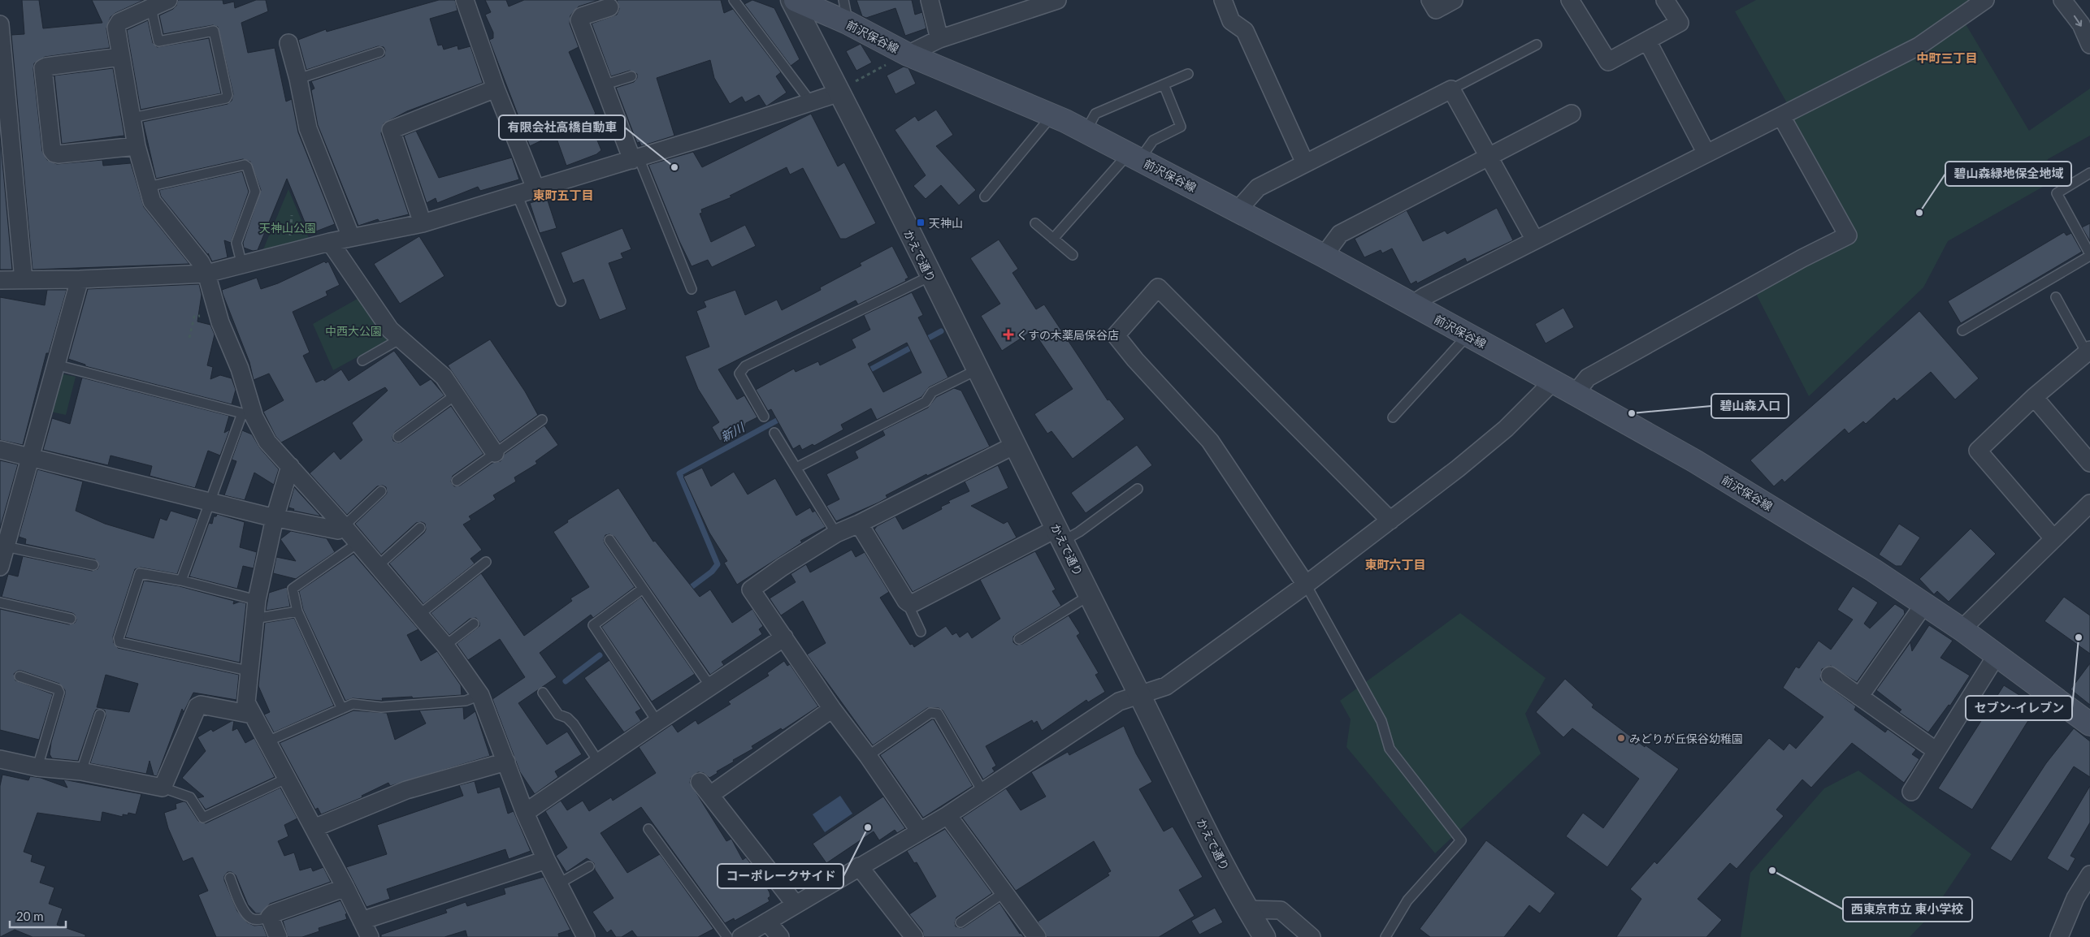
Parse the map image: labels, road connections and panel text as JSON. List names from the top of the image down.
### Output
{
  "streets": {
    "main road": ["前沢保谷線"],
    "street": ["かえで通り"]
  },
  "districts": ["中町三丁目", "東町五丁目", "東町六丁目"],
  "water": ["新川"],
  "parks": ["天神山公園", "中西大公園"],
  "places": {
    "other": [
      "有限会社高橋自動車",
      "碧山森緑地保全地域",
      "碧山森入口",
      "セブン-イレブン",
      "みどりが丘保谷幼稚園",
      "コーポレークサイド",
      "西東京市立 東小学校"
    ],
    "transit": ["天神山"],
    "health": ["くすの木薬局保谷店"]
  },
  "scale_bar": "20 m"
}
